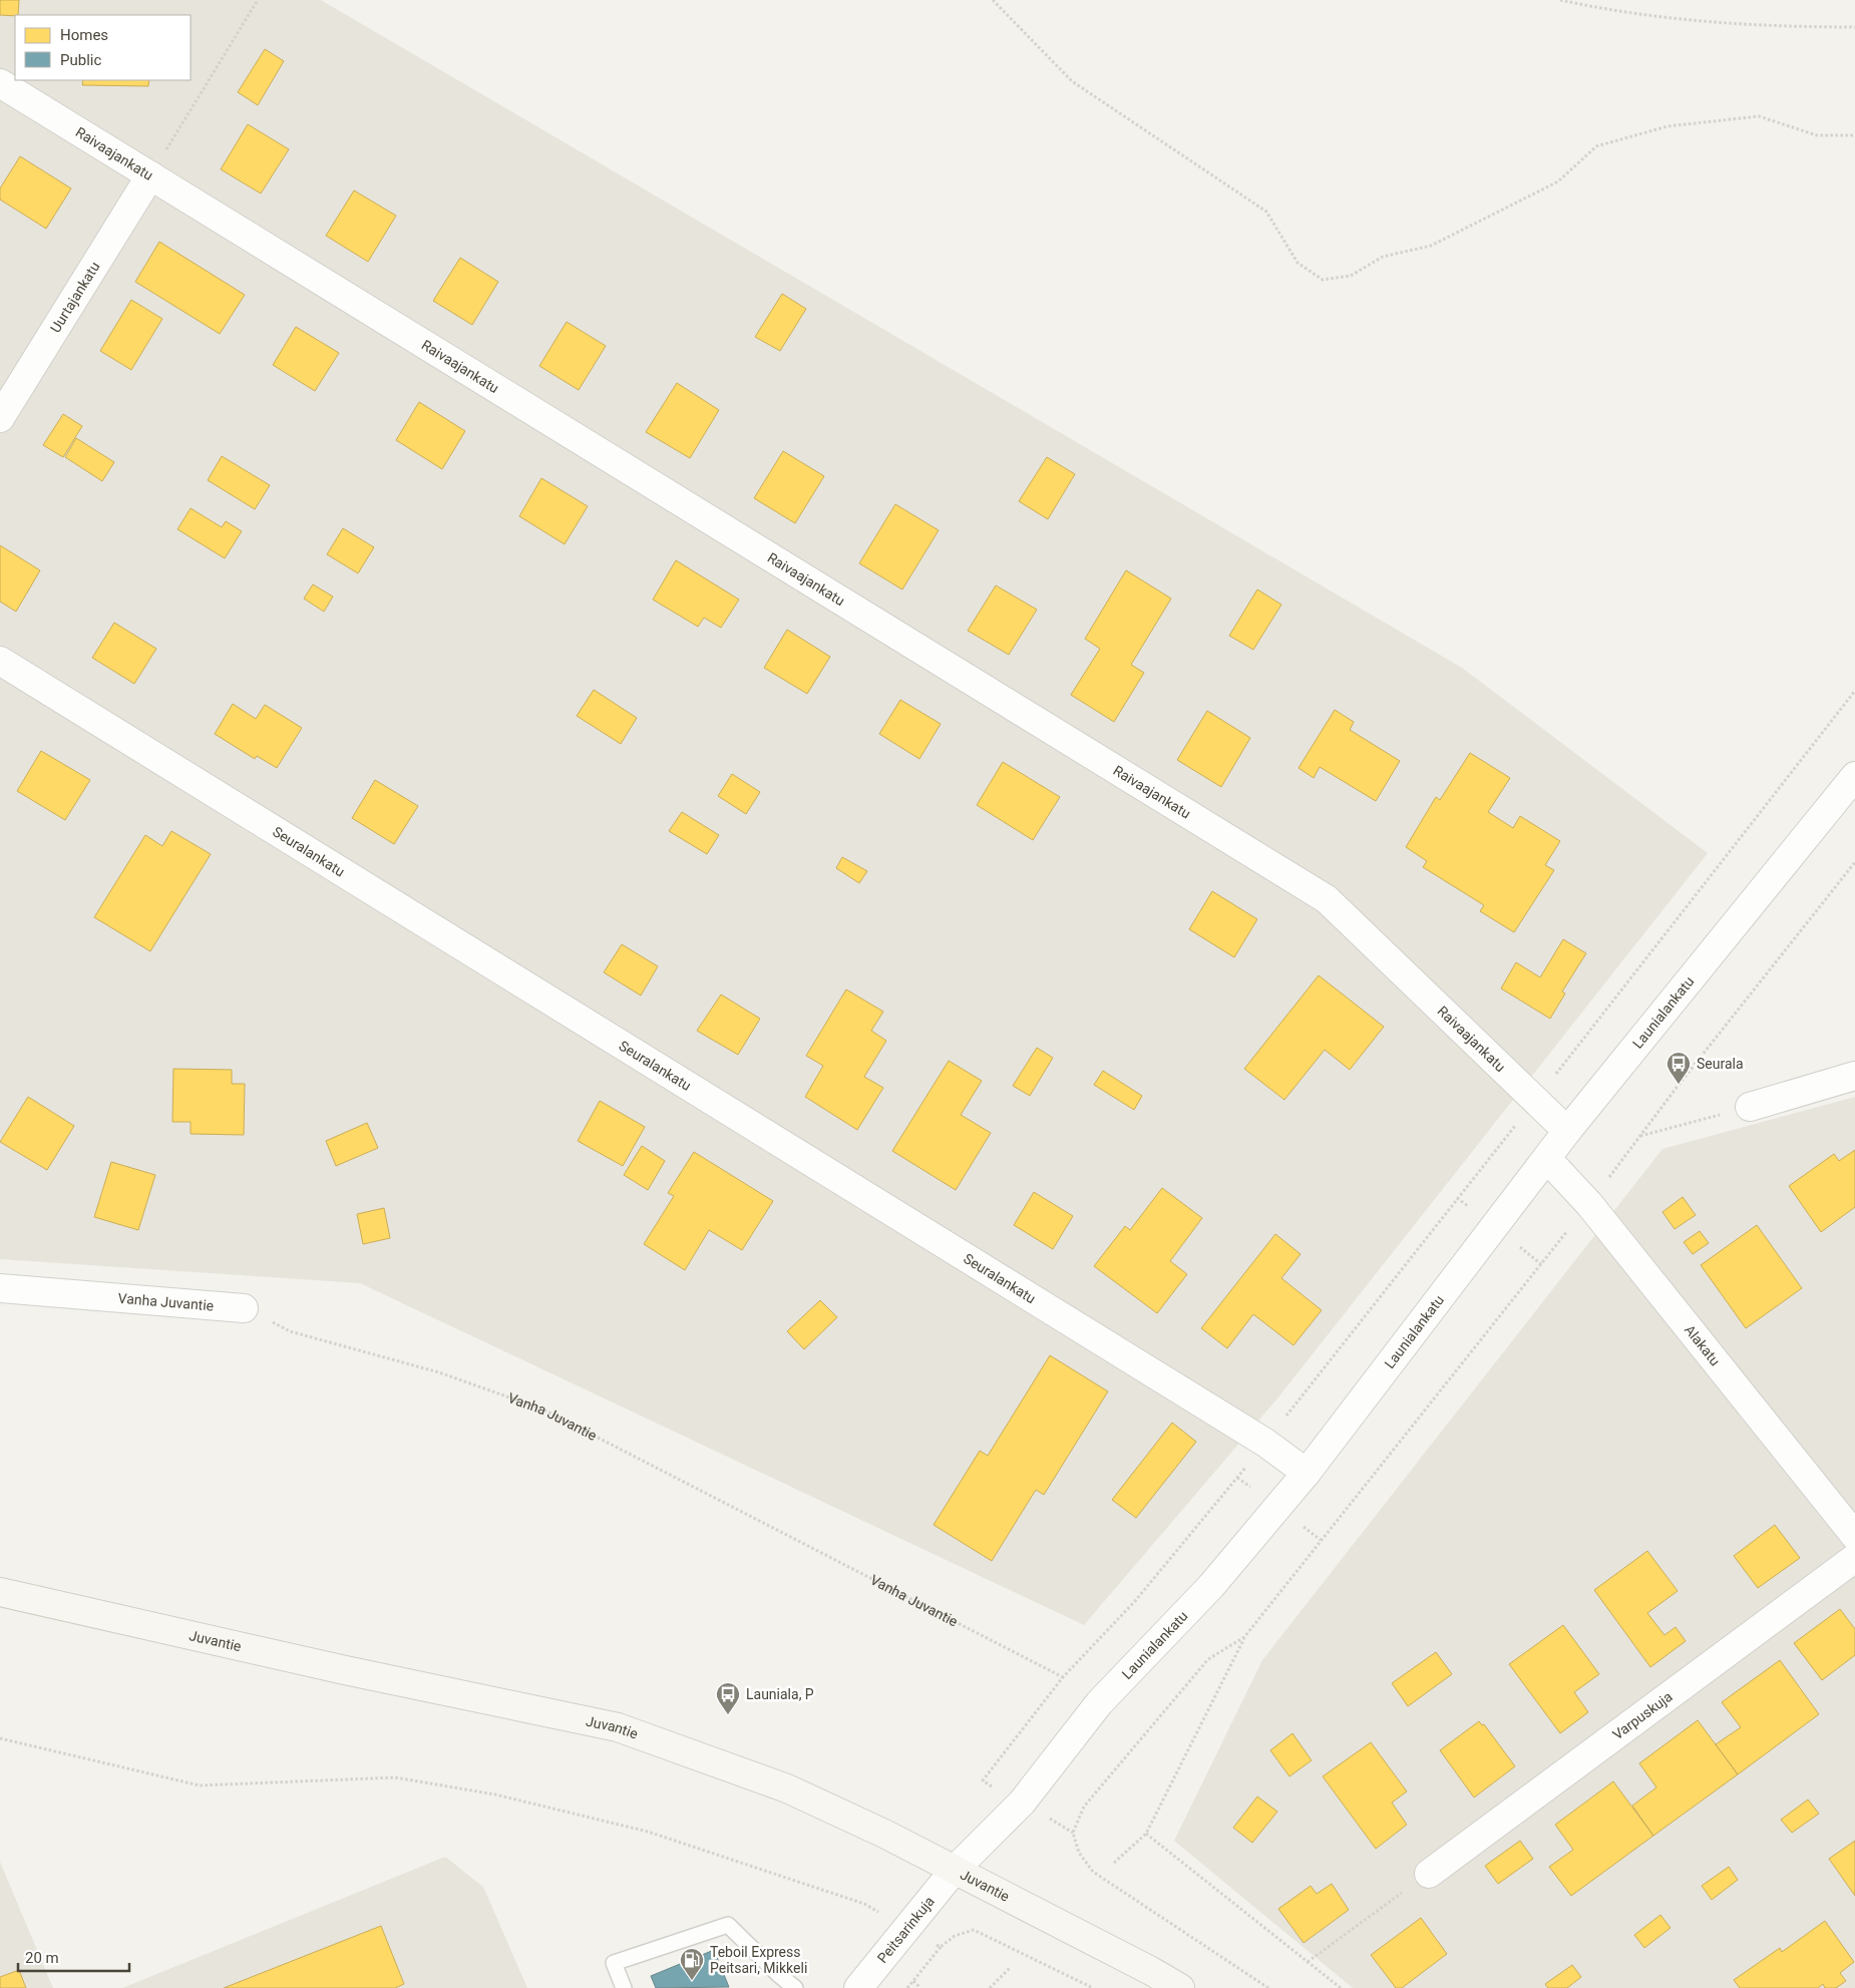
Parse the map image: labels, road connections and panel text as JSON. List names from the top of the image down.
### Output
{
  "streets": {
    "main road": ["Juvantie"],
    "street": [
      "Raivaajankatu",
      "Uurtajankatu",
      "Seuralankatu",
      "Launialankatu",
      "Vanha Juvantie",
      "Alakatu",
      "Varpuskuja",
      "Peitsarinkuja"
    ]
  },
  "crossings": [
    ["Raivaajankatu", "Uurtajankatu"],
    ["Raivaajankatu", "Launialankatu"],
    ["Seuralankatu", "Launialankatu"],
    ["Launialankatu", "Alakatu"],
    ["Launialankatu", "Juvantie"],
    ["Launialankatu", "Peitsarinkuja"],
    ["Juvantie", "Peitsarinkuja"]
  ],
  "places": {
    "bus stop": ["Seurala", "Launiala, P"],
    "fuel station": ["Teboil Express Peitsari, Mikkeli"]
  },
  "legend": ["Homes", "Public"],
  "scale_bar": "20 m"
}
